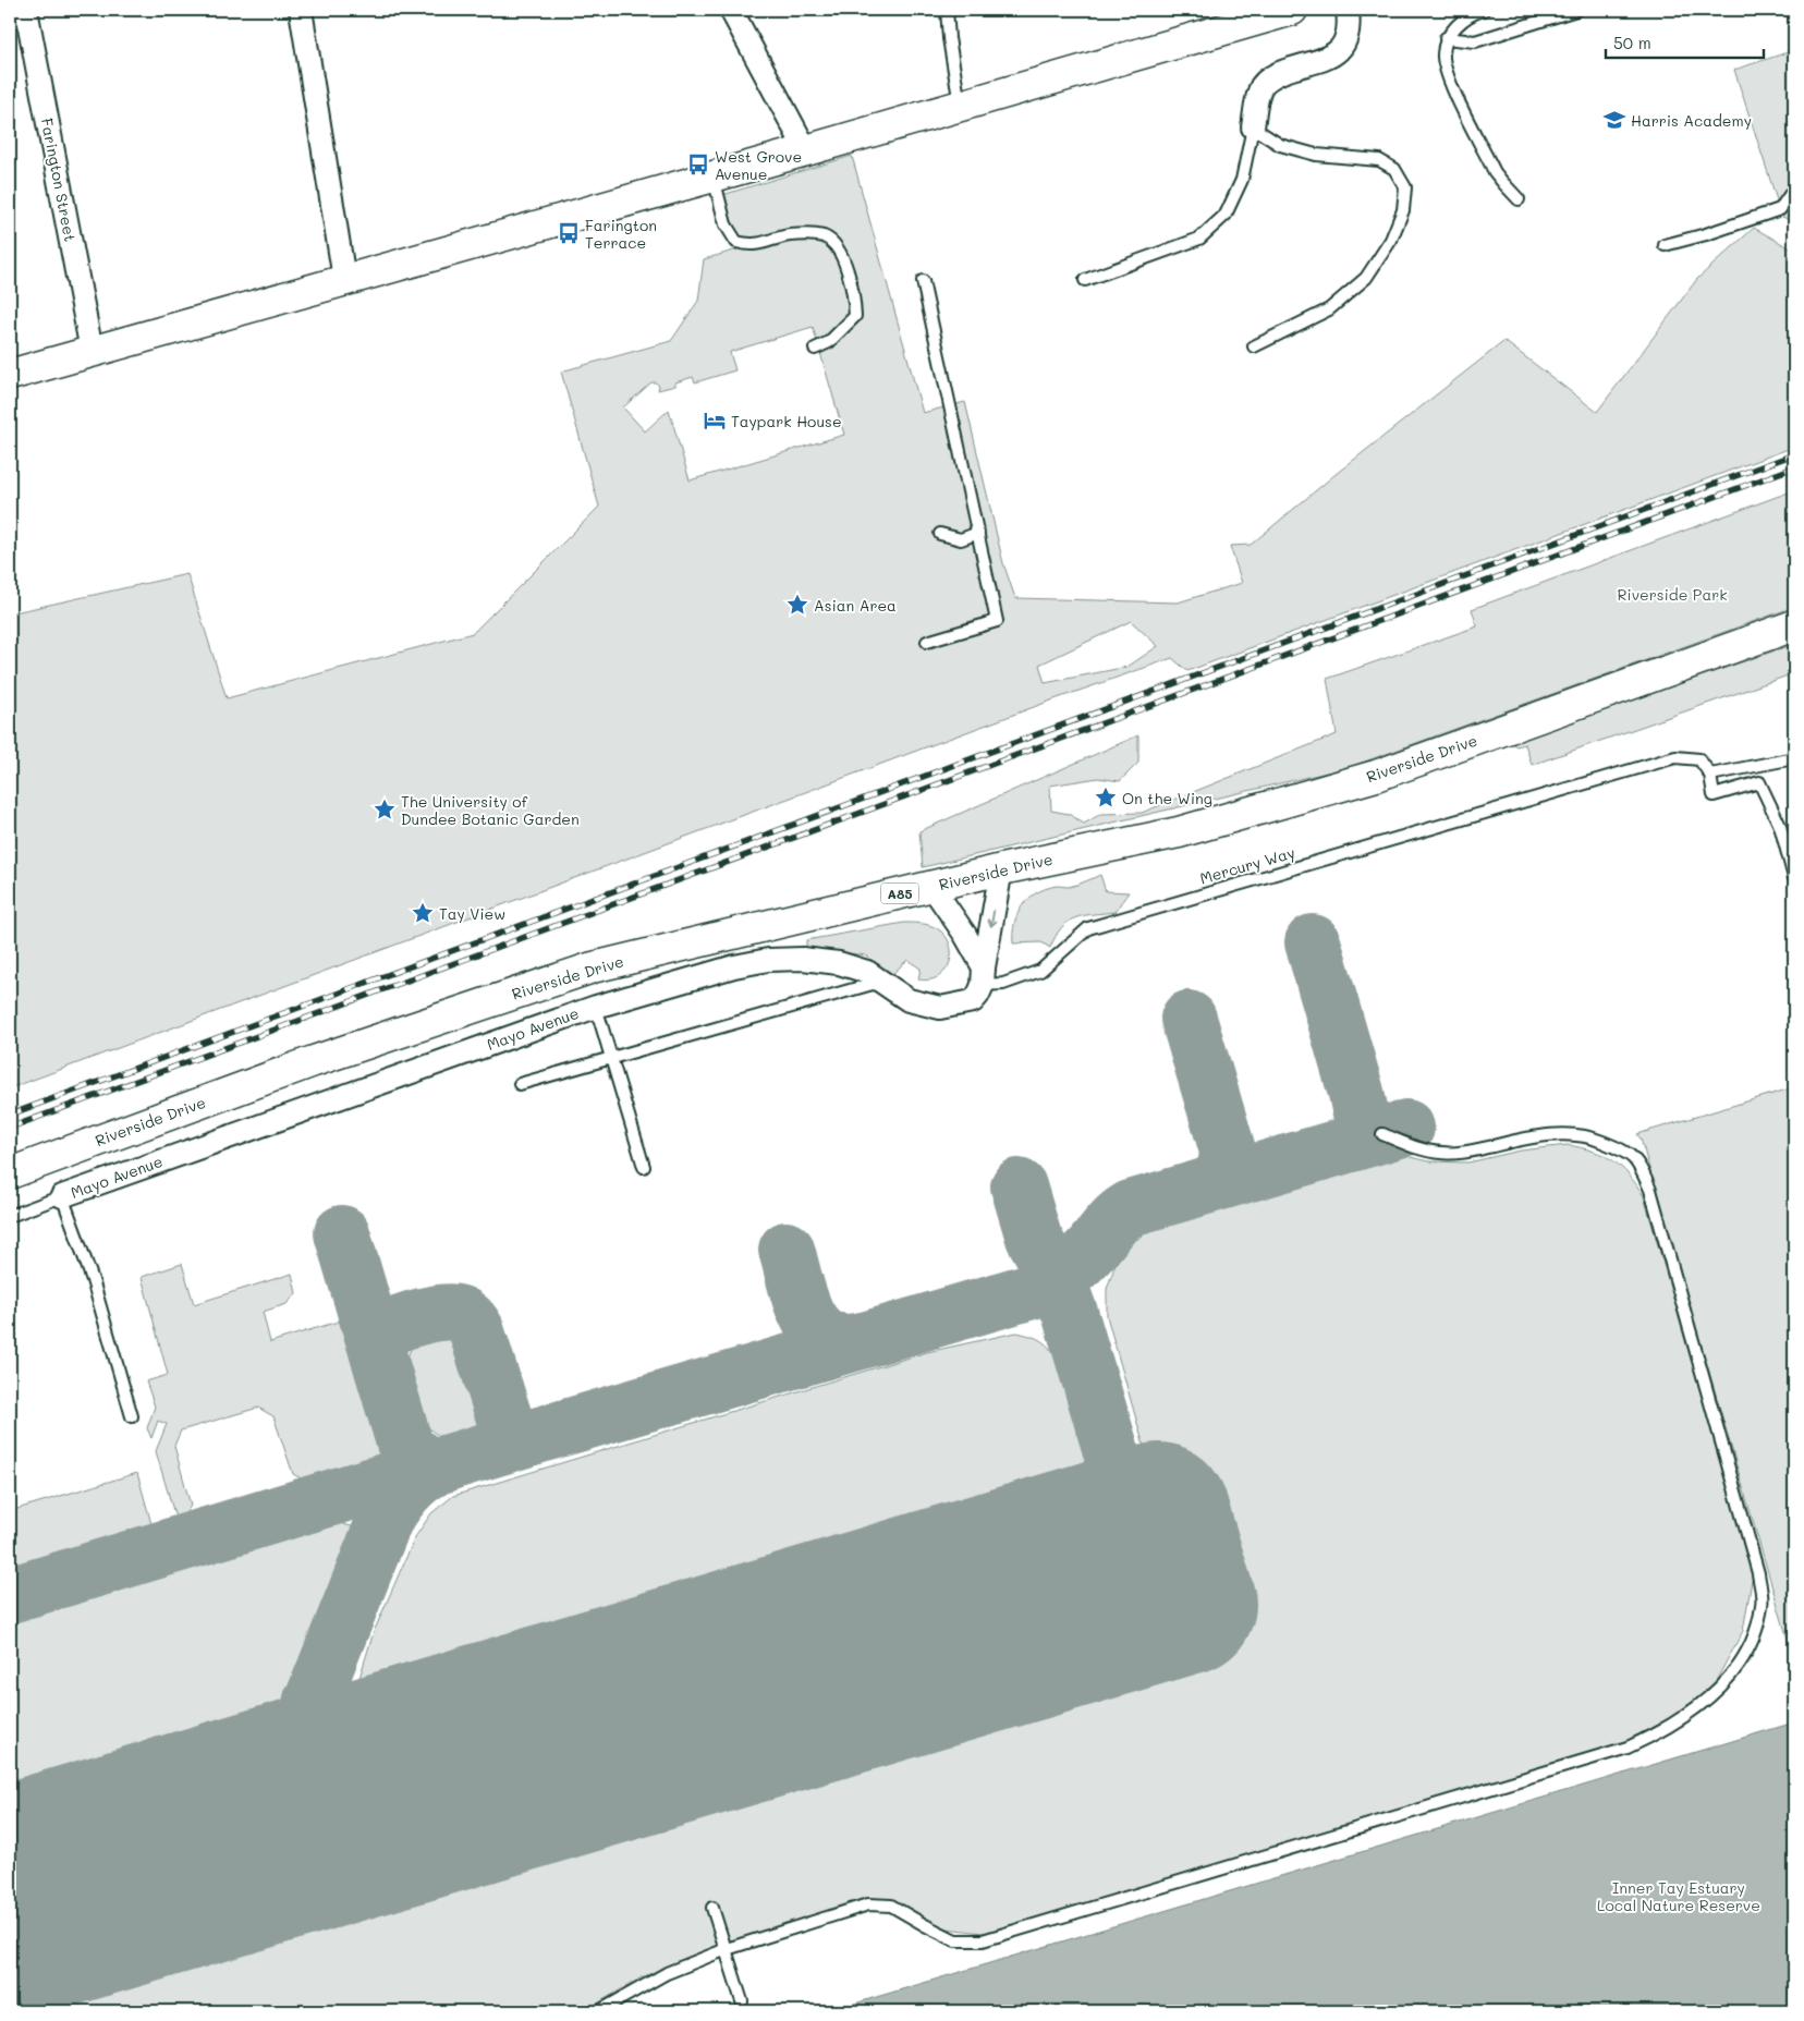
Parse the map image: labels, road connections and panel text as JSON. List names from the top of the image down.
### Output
{
  "streets": {
    "main road": ["Riverside Drive", "A85"],
    "street": ["Farington Street", "Mayo Avenue"],
    "lane": ["Mercury Way"]
  },
  "crossings": [
    ["Mercury Way", "Mayo Avenue"]
  ],
  "parks": ["Riverside Park", "Inner Tay Estuary Local Nature Reserve"],
  "places": {
    "school or university": ["Harris Academy"],
    "bus stop": ["West Grove Avenue", "Farington Terrace"],
    "hotel": ["Taypark House"],
    "place": [
      "Asian Area",
      "On the Wing",
      "The University of Dundee Botanic Garden",
      "Tay View"
    ]
  },
  "scale_bar": "50 m"
}
